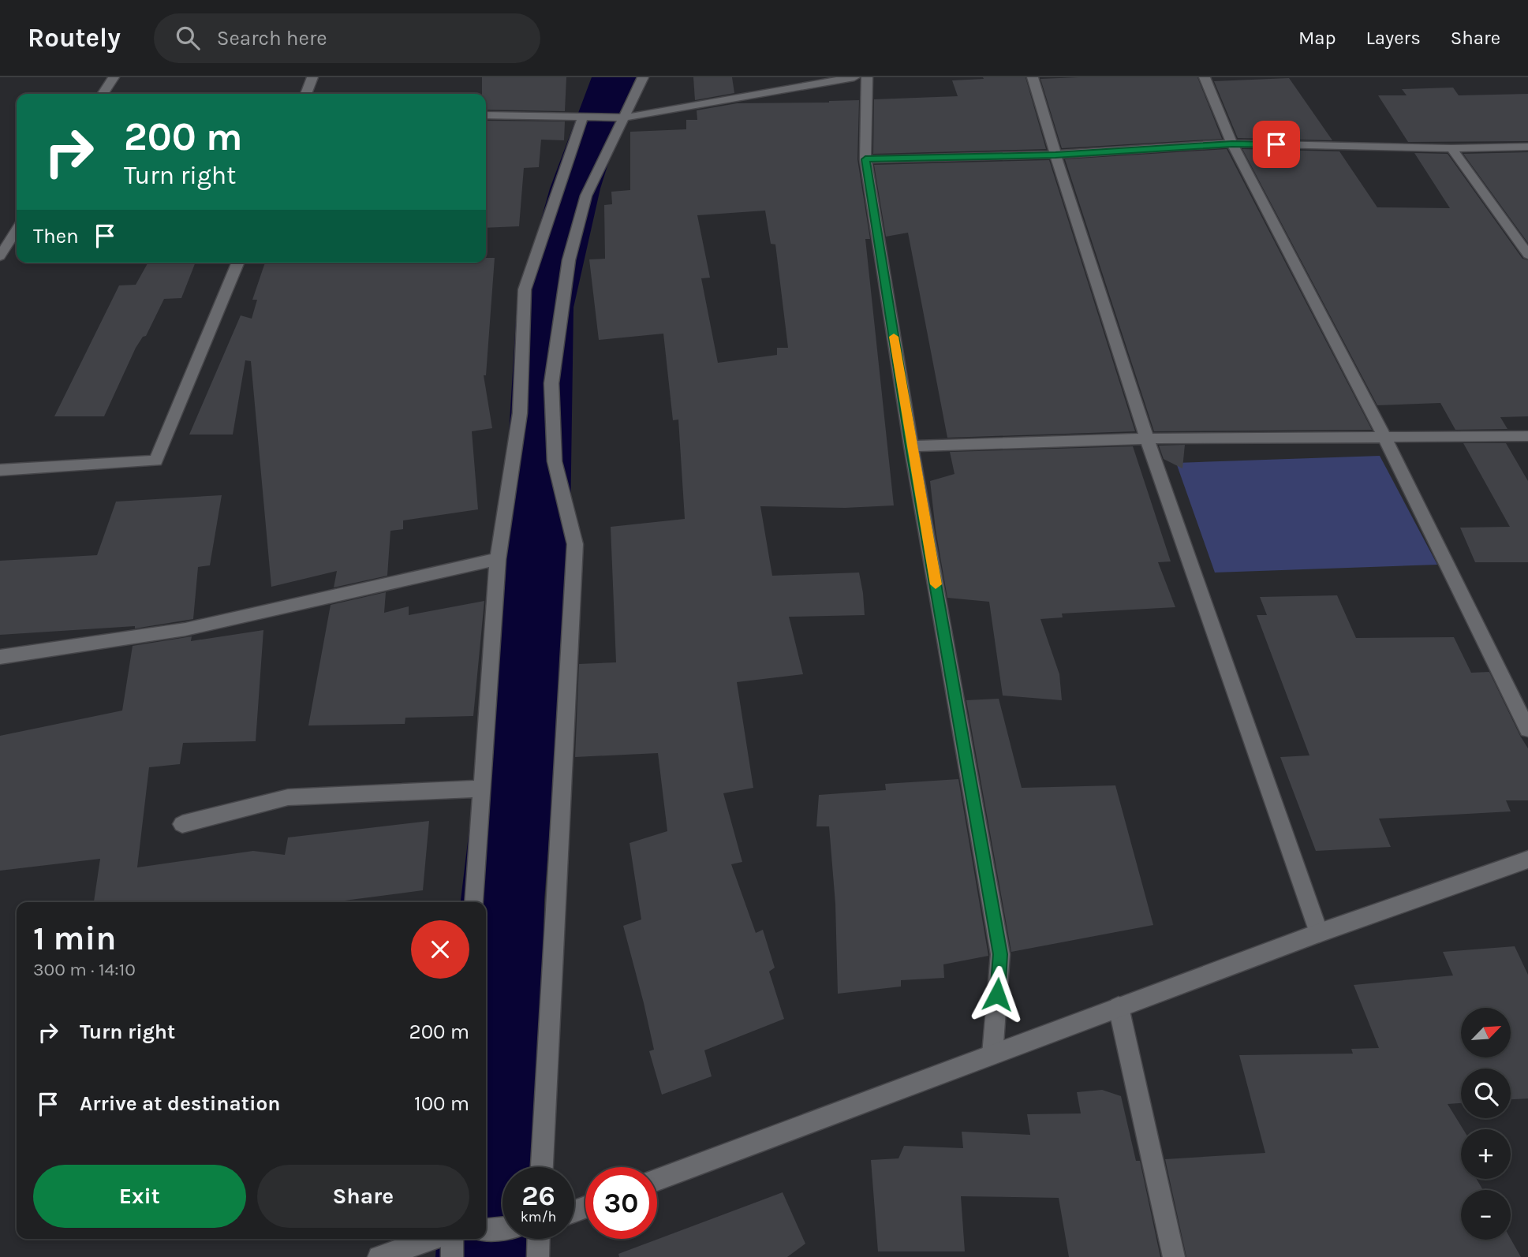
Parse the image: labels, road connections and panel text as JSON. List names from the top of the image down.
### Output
{
  "north": "top right",
  "page": {
    "header": "Routely",
    "search": "Search here",
    "nav": ["Map", "Layers", "Share"],
    "turn": ["200 m", "Turn right"],
    "then": "Then",
    "heading": ["1 min", "300 m · 14:10"],
    "list": [
      {
        "name": "Turn right",
        "value": "200 m"
      },
      {
        "name": "Arrive at destination",
        "value": "100 m"
      }
    ],
    "map_buttons": ["+", "−"],
    "buttons": ["Exit", "Share"],
    "speed": "26 km/h",
    "limit": "30"
  }
}
